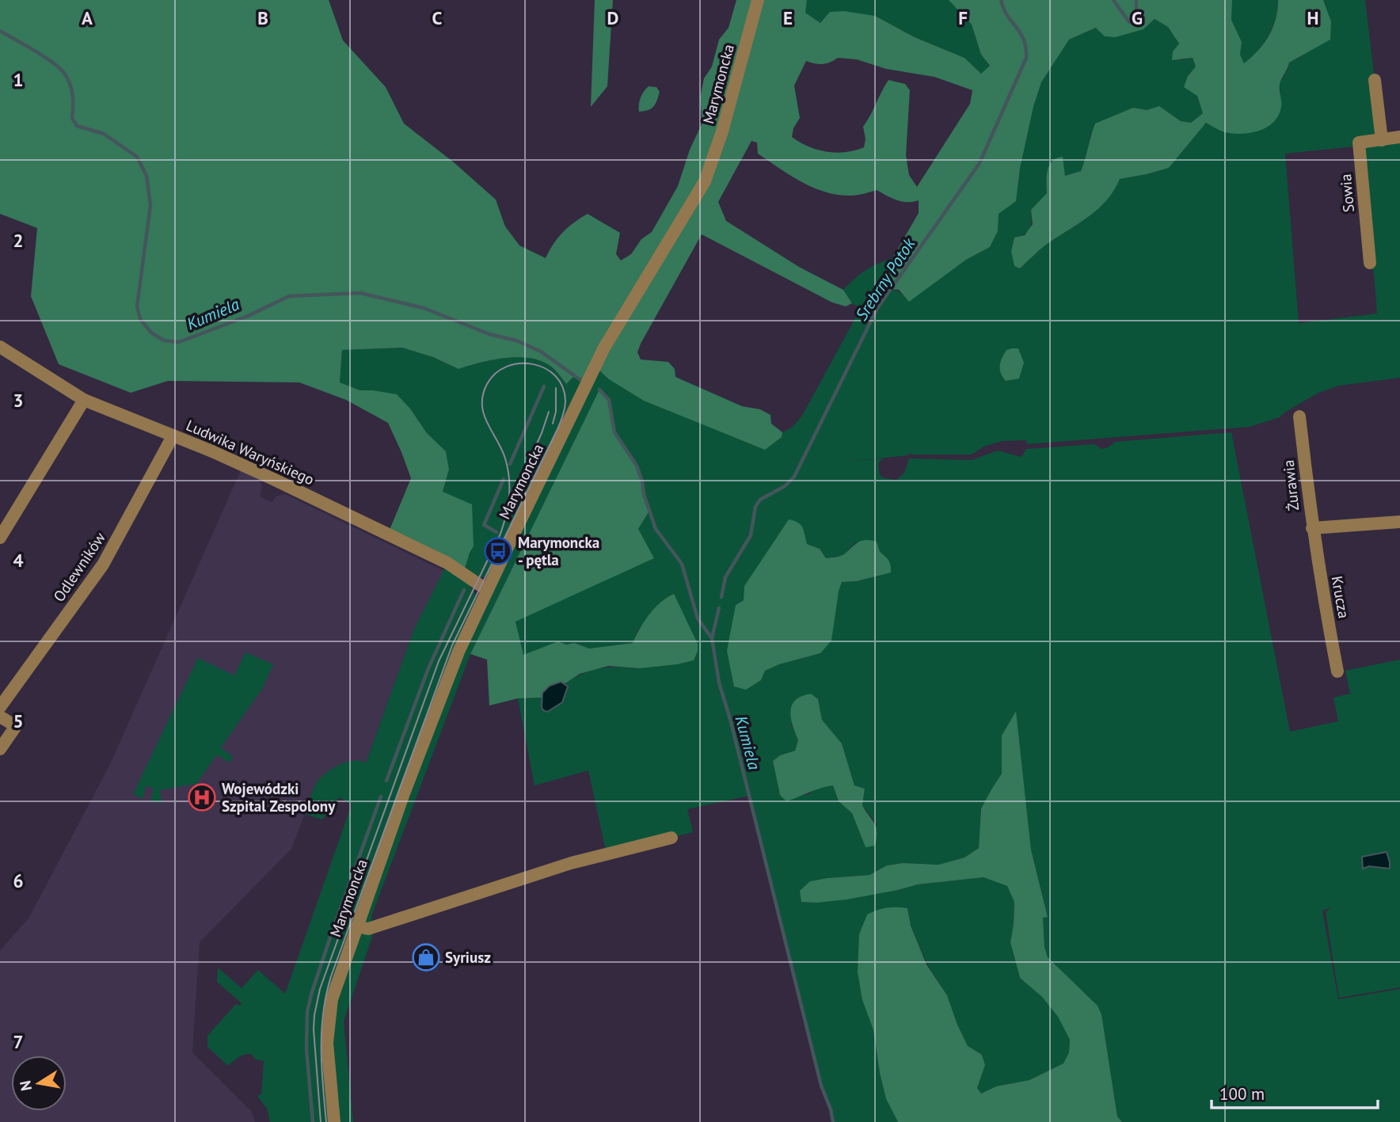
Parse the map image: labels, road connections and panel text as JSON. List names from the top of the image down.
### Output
{
  "streets": {
    "street": [
      "Marymoncka",
      "Sowia",
      "Ludwika Waryńskiego",
      "Żurawia",
      "Odlewników",
      "Krucza"
    ]
  },
  "crossings": [
    ["Marymoncka", "Ludwika Waryńskiego"],
    ["Ludwika Waryńskiego", "Odlewników"],
    ["Żurawia", "Krucza"]
  ],
  "water": ["Srebrny Potok", "Kumiela"],
  "places": {
    "bus stop": ["Marymoncka - pętla"],
    "hospital": ["Wojewódzki Szpital Zespolony"],
    "shop": ["Syriusz"]
  },
  "scale_bar": "100 m",
  "north": "left",
  "grid": {
    "columns": [
      "A",
      "B",
      "C",
      "D",
      "E",
      "F",
      "G",
      "H"
    ],
    "rows": [
      "1",
      "2",
      "3",
      "4",
      "5",
      "6",
      "7"
    ]
  }
}
